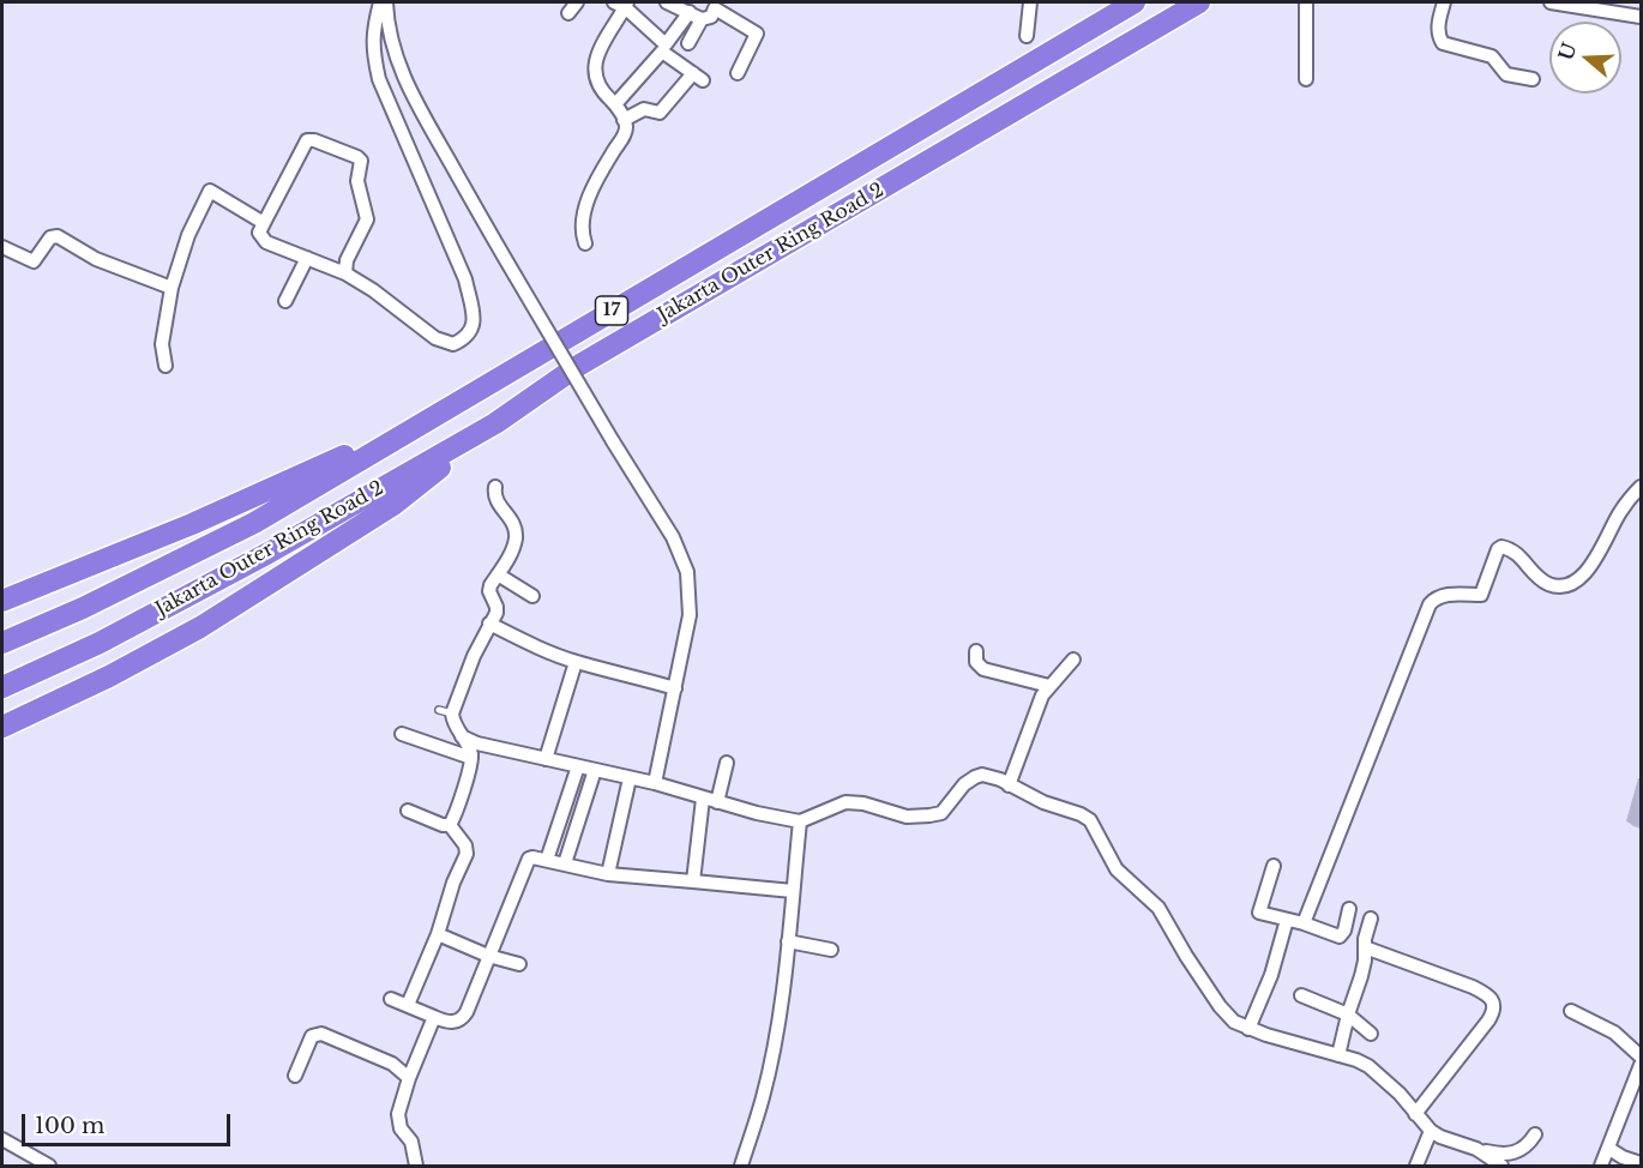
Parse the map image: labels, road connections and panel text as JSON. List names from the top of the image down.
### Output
{
  "streets": {
    "highway": ["Jakarta Outer Ring Road 2", "17"]
  },
  "scale_bar": "100 m",
  "north": "left"
}
